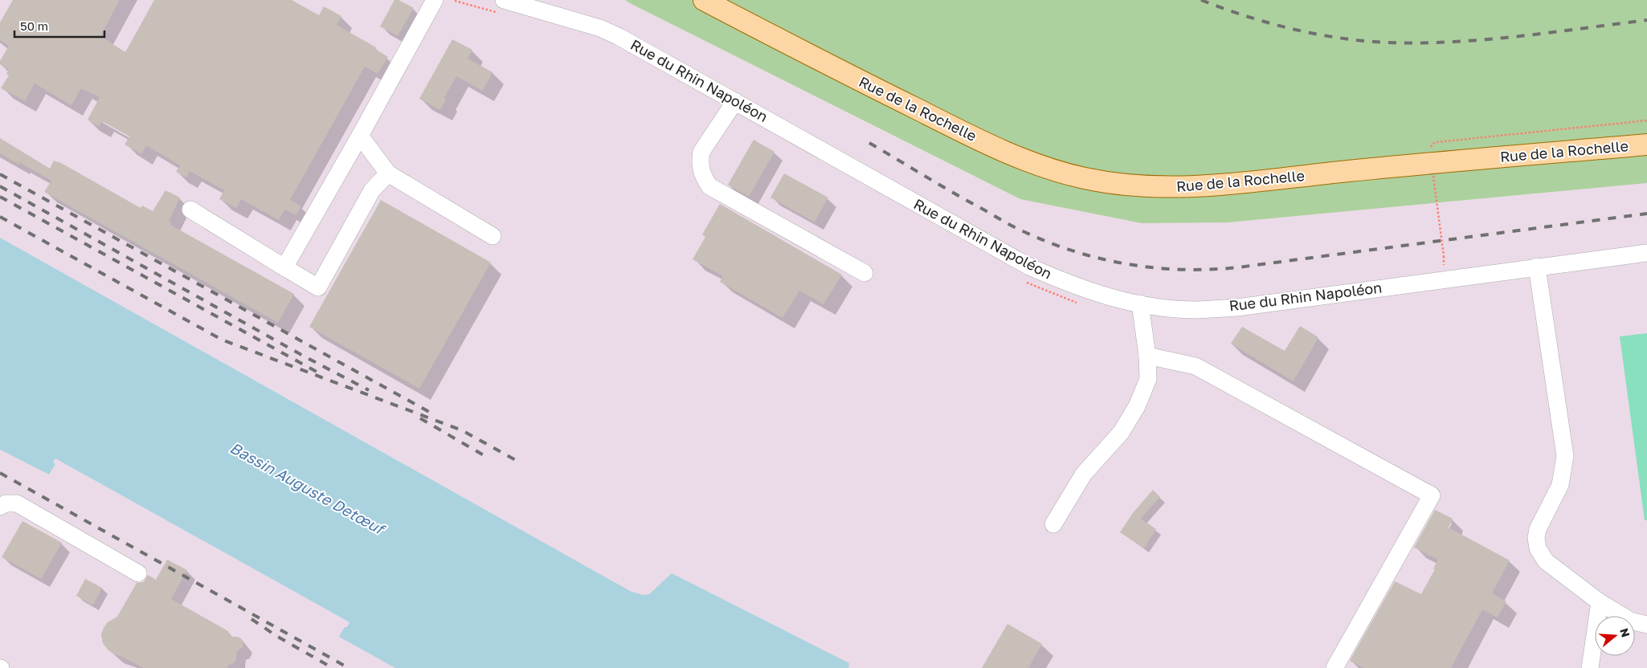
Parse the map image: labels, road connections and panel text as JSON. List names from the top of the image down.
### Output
{
  "streets": {
    "main road": ["Rue de la Rochelle"],
    "street": ["Rue du Rhin Napoléon"]
  },
  "water": ["Bassin Auguste Detœuf"],
  "scale_bar": "50 m",
  "north": "right"
}
